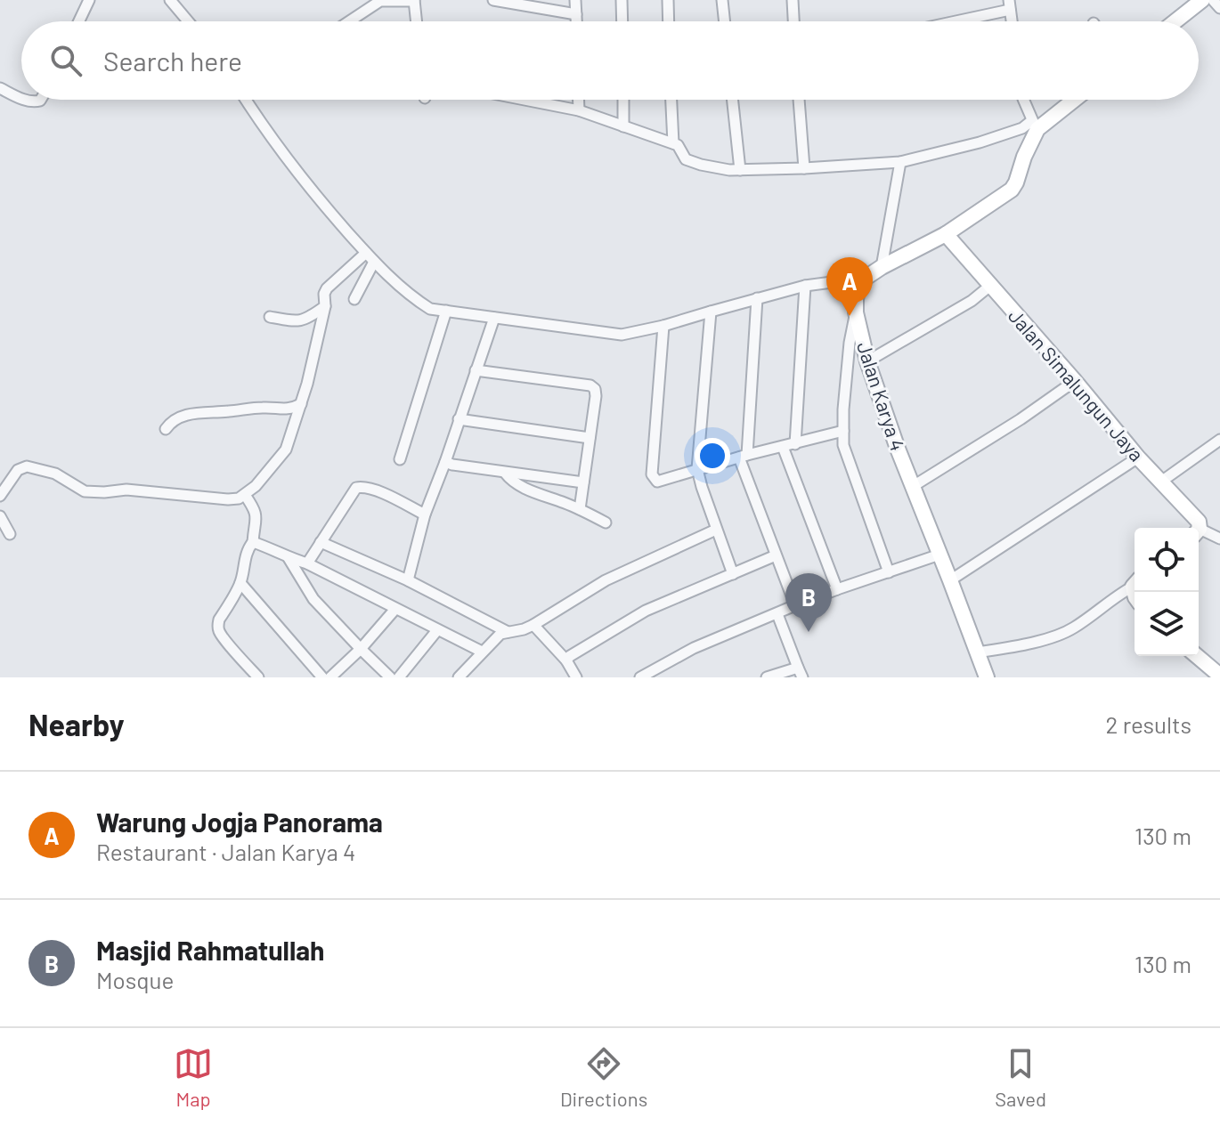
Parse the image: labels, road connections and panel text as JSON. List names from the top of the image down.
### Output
{
  "streets": {
    "main road": ["Jalan Simalungun Jaya", "Jalan Karya 4"]
  },
  "page": {
    "search": "Search here",
    "pins": ["A", "B"],
    "heading": ["Nearby", "2 results"],
    "list": [
      {
        "mark": "A",
        "name": "Warung Jogja Panorama",
        "note": "Restaurant · Jalan Karya 4",
        "value": "130 m"
      },
      {
        "mark": "B",
        "name": "Masjid Rahmatullah",
        "note": "Mosque",
        "value": "130 m"
      }
    ],
    "nav": ["Map", "Directions", "Saved"]
  }
}
